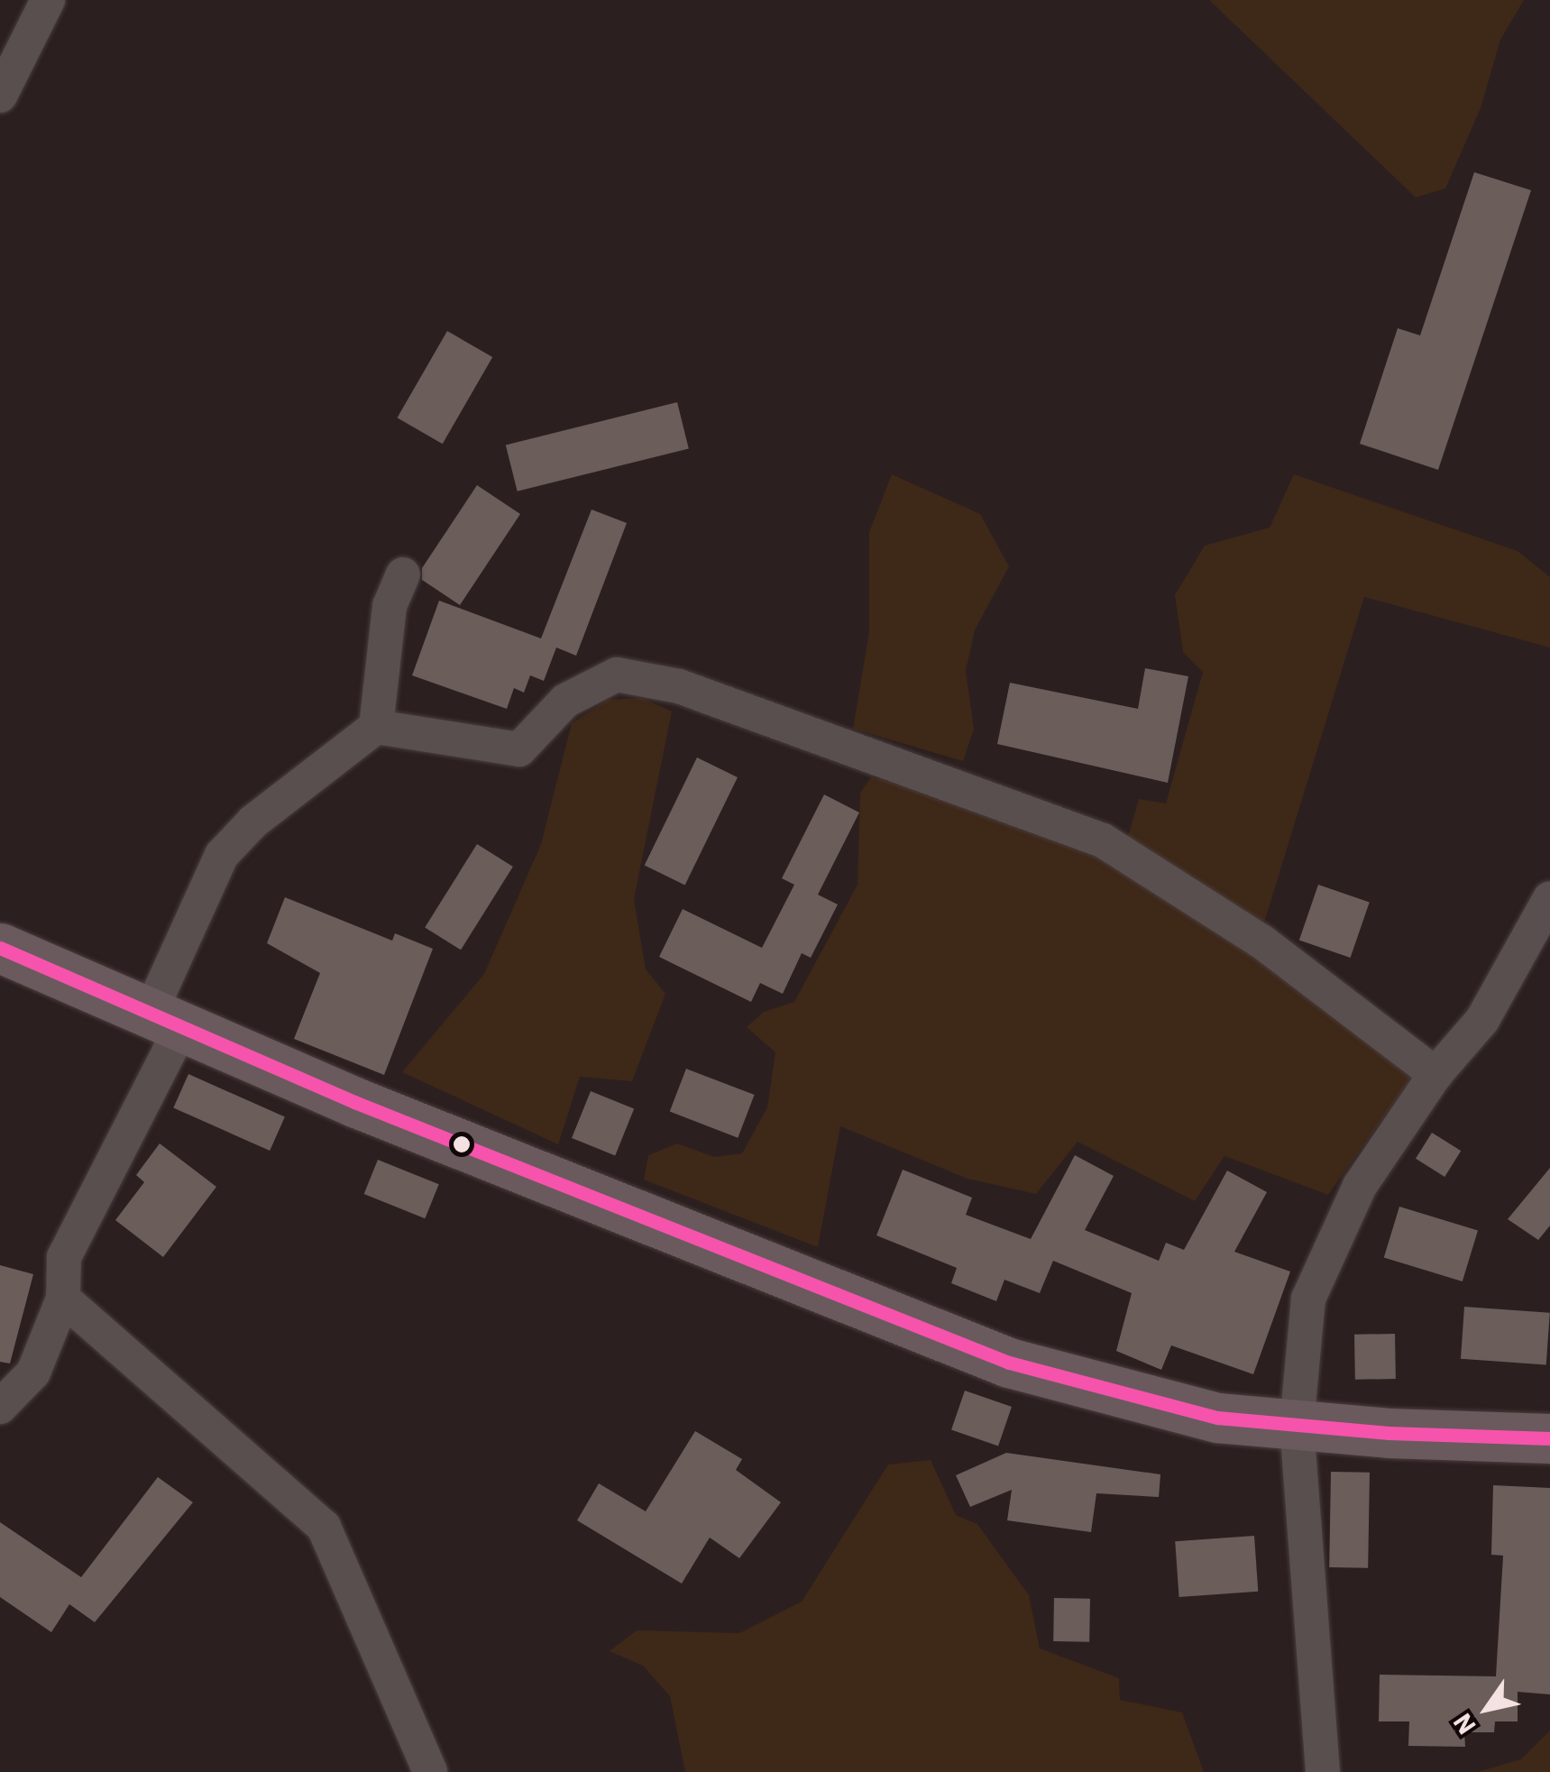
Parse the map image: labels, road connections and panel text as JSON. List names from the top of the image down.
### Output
{
  "north": "bottom left"
}
